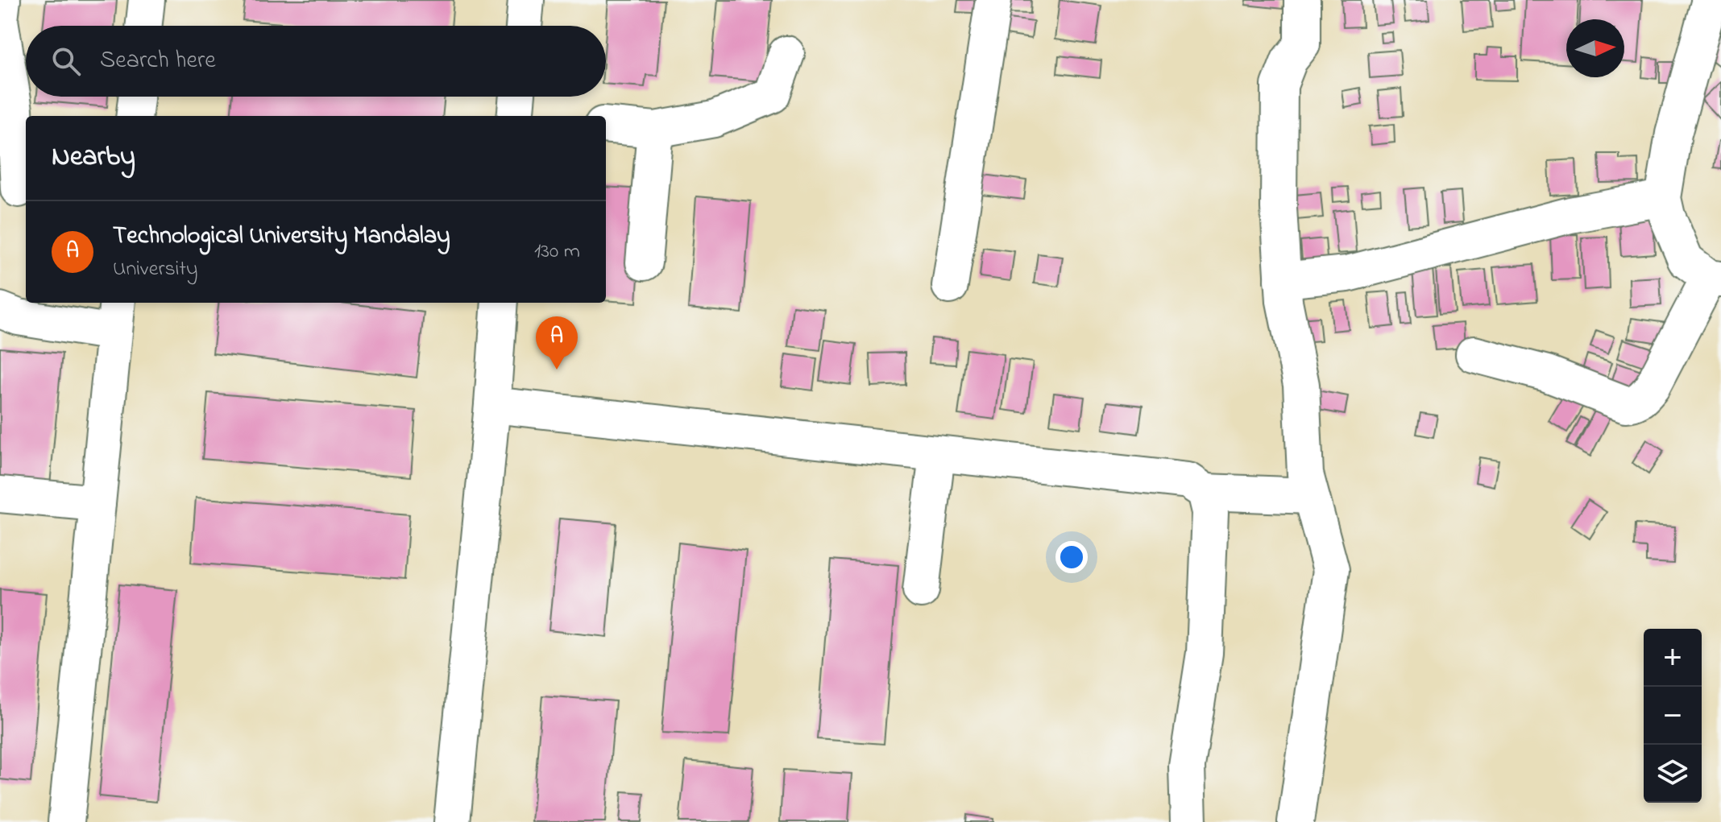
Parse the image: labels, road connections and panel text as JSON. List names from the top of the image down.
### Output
{
  "north": "right",
  "page": {
    "search": "Search here",
    "heading": "Nearby",
    "list": [
      {
        "mark": "A",
        "name": "Technological University Mandalay",
        "note": "University",
        "value": "130 m"
      }
    ],
    "pins": "A",
    "map_buttons": ["+", "−"]
  }
}
